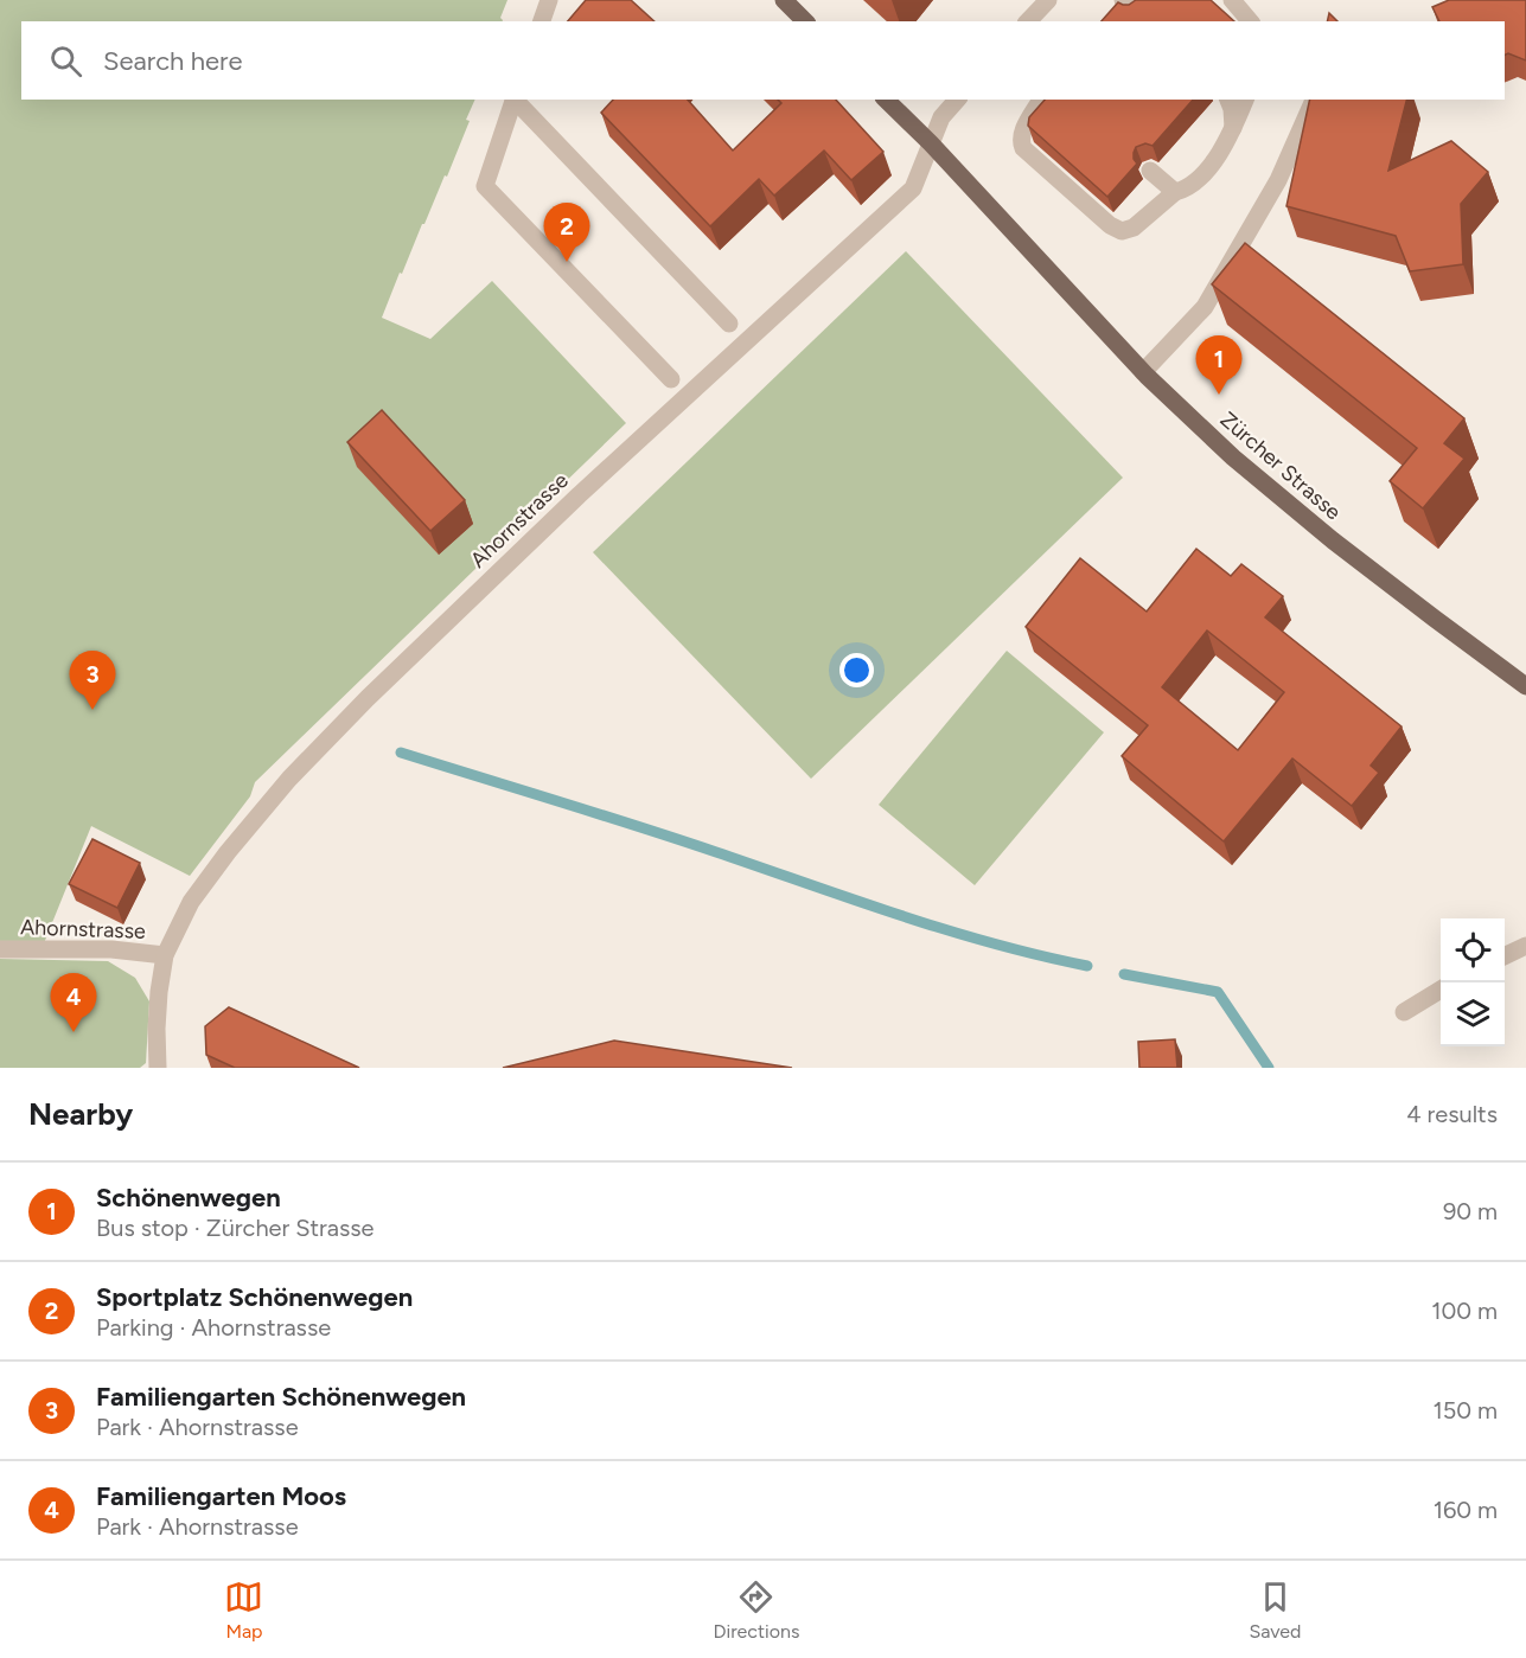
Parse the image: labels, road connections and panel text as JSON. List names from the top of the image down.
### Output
{
  "streets": {
    "main road": ["Zürcher Strasse"],
    "street": ["Ahornstrasse"]
  },
  "crossings": [
    ["Zürcher Strasse", "Ahornstrasse"]
  ],
  "page": {
    "search": "Search here",
    "pins": [
      "2",
      "1",
      "3",
      "4"
    ],
    "heading": ["Nearby", "4 results"],
    "list": [
      {
        "mark": "1",
        "name": "Schönenwegen",
        "note": "Bus stop · Zürcher Strasse",
        "value": "90 m"
      },
      {
        "mark": "2",
        "name": "Sportplatz Schönenwegen",
        "note": "Parking · Ahornstrasse",
        "value": "100 m"
      },
      {
        "mark": "3",
        "name": "Familiengarten Schönenwegen",
        "note": "Park · Ahornstrasse",
        "value": "150 m"
      },
      {
        "mark": "4",
        "name": "Familiengarten Moos",
        "note": "Park · Ahornstrasse",
        "value": "160 m"
      }
    ],
    "nav": ["Map", "Directions", "Saved"]
  }
}
